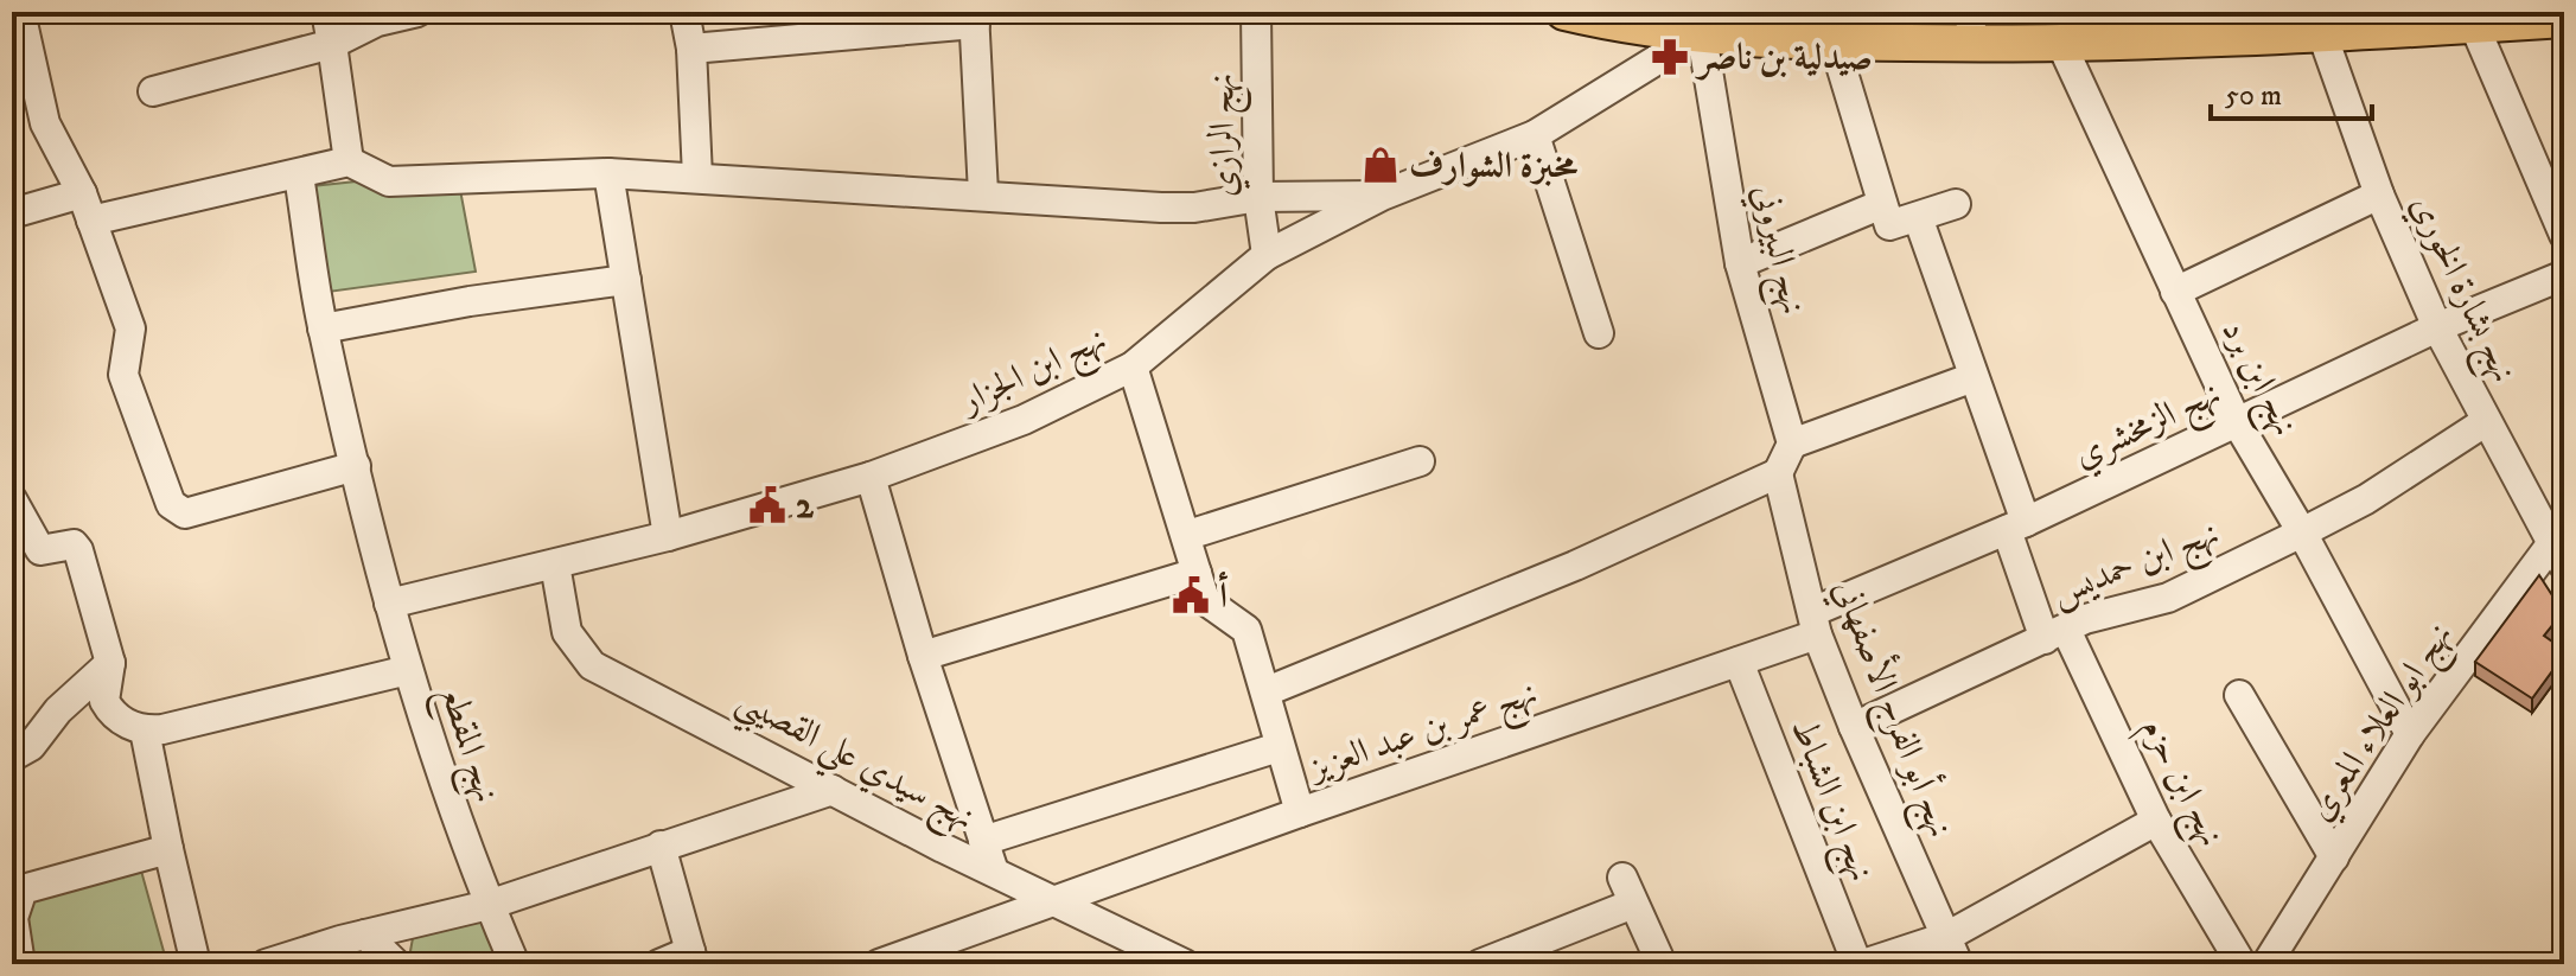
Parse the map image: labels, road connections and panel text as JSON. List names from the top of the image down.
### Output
{
  "streets": {
    "street": [
      "نهج الرازي",
      "نهج البيروني",
      "نهج بشارة الخوري",
      "نهج ابن الجزار",
      "نهج ابن برد",
      "نهج الزمخشري",
      "نهج ابن حمديس",
      "نهج أبو الفرج الأصفهاني",
      "نهج ابو العلاء المعري",
      "نهج عمر بن عبد العزيز",
      "نهج المقطع",
      "نهج سيدي علي القصيبي",
      "نهج ابن حزم",
      "نهج ابن الشباط"
    ]
  },
  "crossings": [
    ["نهج الرازي", "نهج ابن الجزار"],
    ["نهج البيروني", "نهج ابن الجزار"],
    ["نهج بشارة الخوري", "نهج الزمخشري"],
    ["نهج بشارة الخوري", "نهج ابن حمديس"],
    ["نهج بشارة الخوري", "نهج ابو العلاء المعري"],
    ["نهج ابن الجزار", "نهج المقطع"],
    ["نهج ابن الجزار", "نهج سيدي علي القصيبي"],
    ["نهج ابن برد", "نهج الزمخشري"],
    ["نهج ابن برد", "نهج ابن حمديس"],
    ["نهج ابن برد", "نهج ابو العلاء المعري"],
    ["نهج الزمخشري", "نهج أبو الفرج الأصفهاني"],
    ["نهج الزمخشري", "نهج عمر بن عبد العزيز"],
    ["نهج الزمخشري", "نهج ابن حزم"],
    ["نهج ابن حمديس", "نهج أبو الفرج الأصفهاني"],
    ["نهج ابن حمديس", "نهج ابن حزم"],
    ["نهج أبو الفرج الأصفهاني", "نهج عمر بن عبد العزيز"],
    ["نهج عمر بن عبد العزيز", "نهج سيدي علي القصيبي"],
    ["نهج عمر بن عبد العزيز", "نهج ابن الشباط"]
  ],
  "places": {
    "pharmacy": ["صيدلية بن ناصر"],
    "shop": ["مخبزة الشوارف"],
    "public building": ["2", "أ"]
  },
  "scale_bar": "50 m"
}
